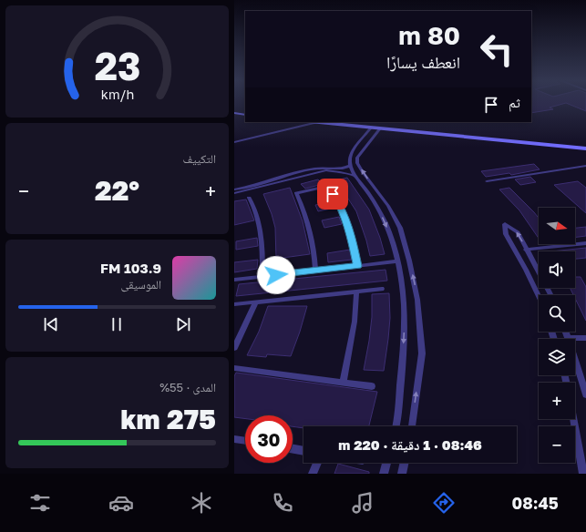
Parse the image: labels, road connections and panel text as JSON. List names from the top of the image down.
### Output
{
  "north": "right",
  "page": {
    "turn": ["80 m", "انعطف يسارًا"],
    "then": "ثم",
    "tile": [
      "التكييف",
      ["المدى · 55%", "275 km"]
    ],
    "heat": ["−", "22°", "+"],
    "map_buttons": ["+", "−"],
    "song": ["103.9 FM", "الموسيقى"],
    "limit": "30",
    "trip": "08:46 · 1 دقيقة · 220 m",
    "tabs": "08:45",
    "gauge": ["23", "km/h"]
  }
}
